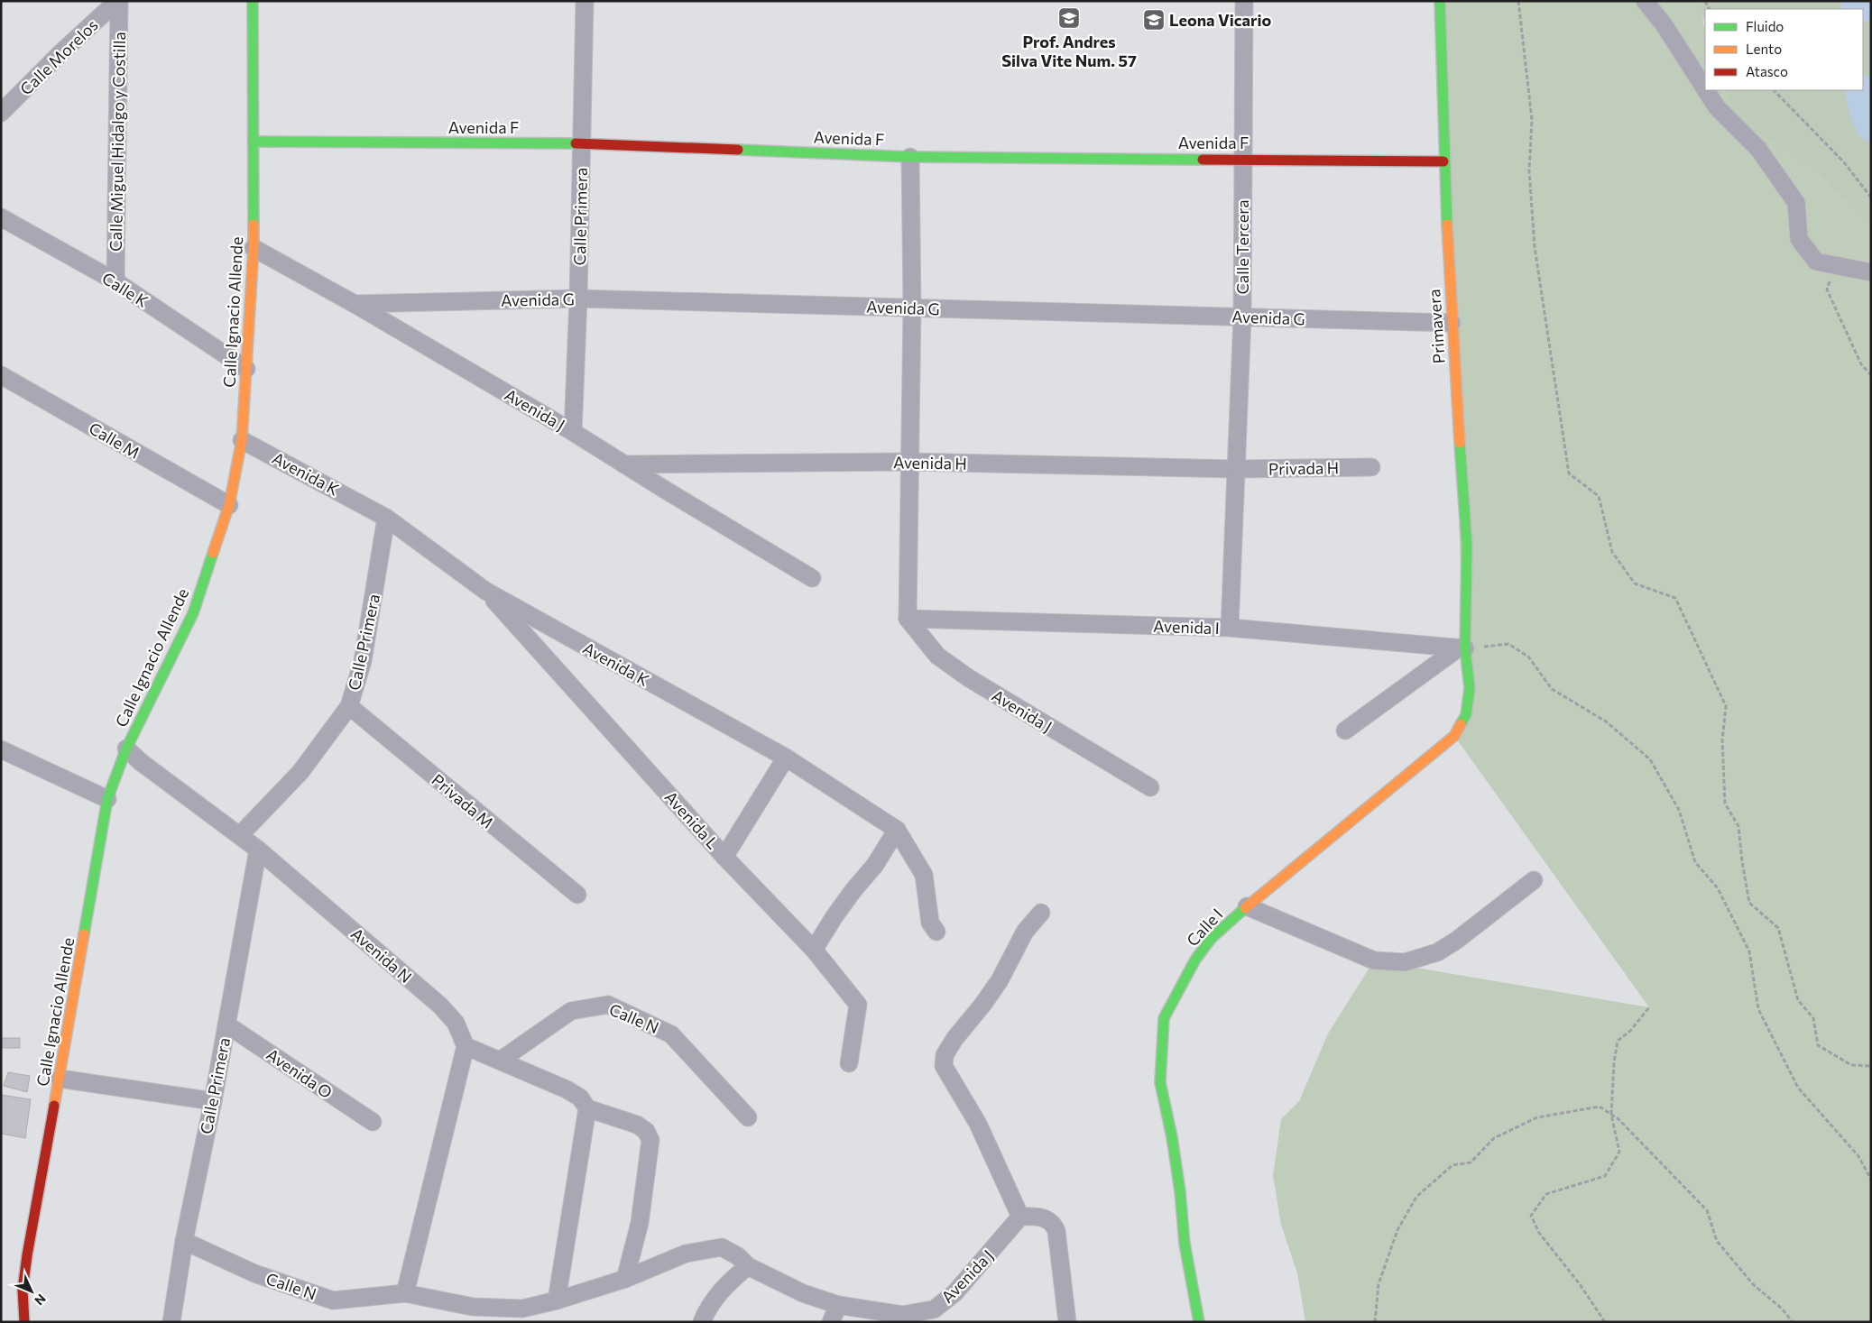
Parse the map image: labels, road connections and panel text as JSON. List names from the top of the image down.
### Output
{
  "streets": {
    "street": [
      "Calle Morelos",
      "Avenida F",
      "Calle Miguel Hidalgo y Costilla",
      "Calle Primera",
      "Calle Tercera",
      "Calle K",
      "Avenida G",
      "Calle Ignacio Allende",
      "Primavera",
      "Avenida J",
      "Calle M",
      "Avenida H",
      "Privada H",
      "Avenida K",
      "Avenida I",
      "Privada M",
      "Avenida L",
      "Calle I",
      "Avenida N",
      "Calle N",
      "Avenida O"
    ]
  },
  "crossings": [
    ["Calle Morelos", "Calle Miguel Hidalgo y Costilla"],
    ["Avenida F", "Calle Primera"],
    ["Avenida F", "Calle Tercera"],
    ["Avenida F", "Calle Ignacio Allende"],
    ["Avenida F", "Primavera"],
    ["Calle Miguel Hidalgo y Costilla", "Calle K"],
    ["Calle Primera", "Avenida G"],
    ["Calle Primera", "Avenida J"],
    ["Calle Primera", "Avenida K"],
    ["Calle Primera", "Privada M"],
    ["Calle Primera", "Avenida N"],
    ["Calle Primera", "Calle N"],
    ["Calle Primera", "Avenida O"],
    ["Calle Tercera", "Avenida G"],
    ["Calle Tercera", "Avenida H"],
    ["Calle Tercera", "Privada H"],
    ["Calle Tercera", "Avenida I"],
    ["Calle K", "Calle Ignacio Allende"],
    ["Avenida G", "Primavera"],
    ["Avenida G", "Avenida J"],
    ["Calle Ignacio Allende", "Avenida J"],
    ["Calle Ignacio Allende", "Calle M"],
    ["Calle Ignacio Allende", "Avenida K"],
    ["Calle Ignacio Allende", "Avenida N"],
    ["Primavera", "Avenida I"],
    ["Primavera", "Calle I"],
    ["Avenida J", "Avenida H"],
    ["Avenida J", "Avenida I"],
    ["Avenida J", "Calle N"],
    ["Avenida H", "Privada H"],
    ["Avenida K", "Avenida L"],
    ["Avenida I", "Calle I"]
  ],
  "places": {
    "school or university": ["Prof. Andres Silva Vite Num. 57", "Leona Vicario"]
  },
  "legend": ["Fluido", "Lento", "Atasco"],
  "north": "bottom right"
}
